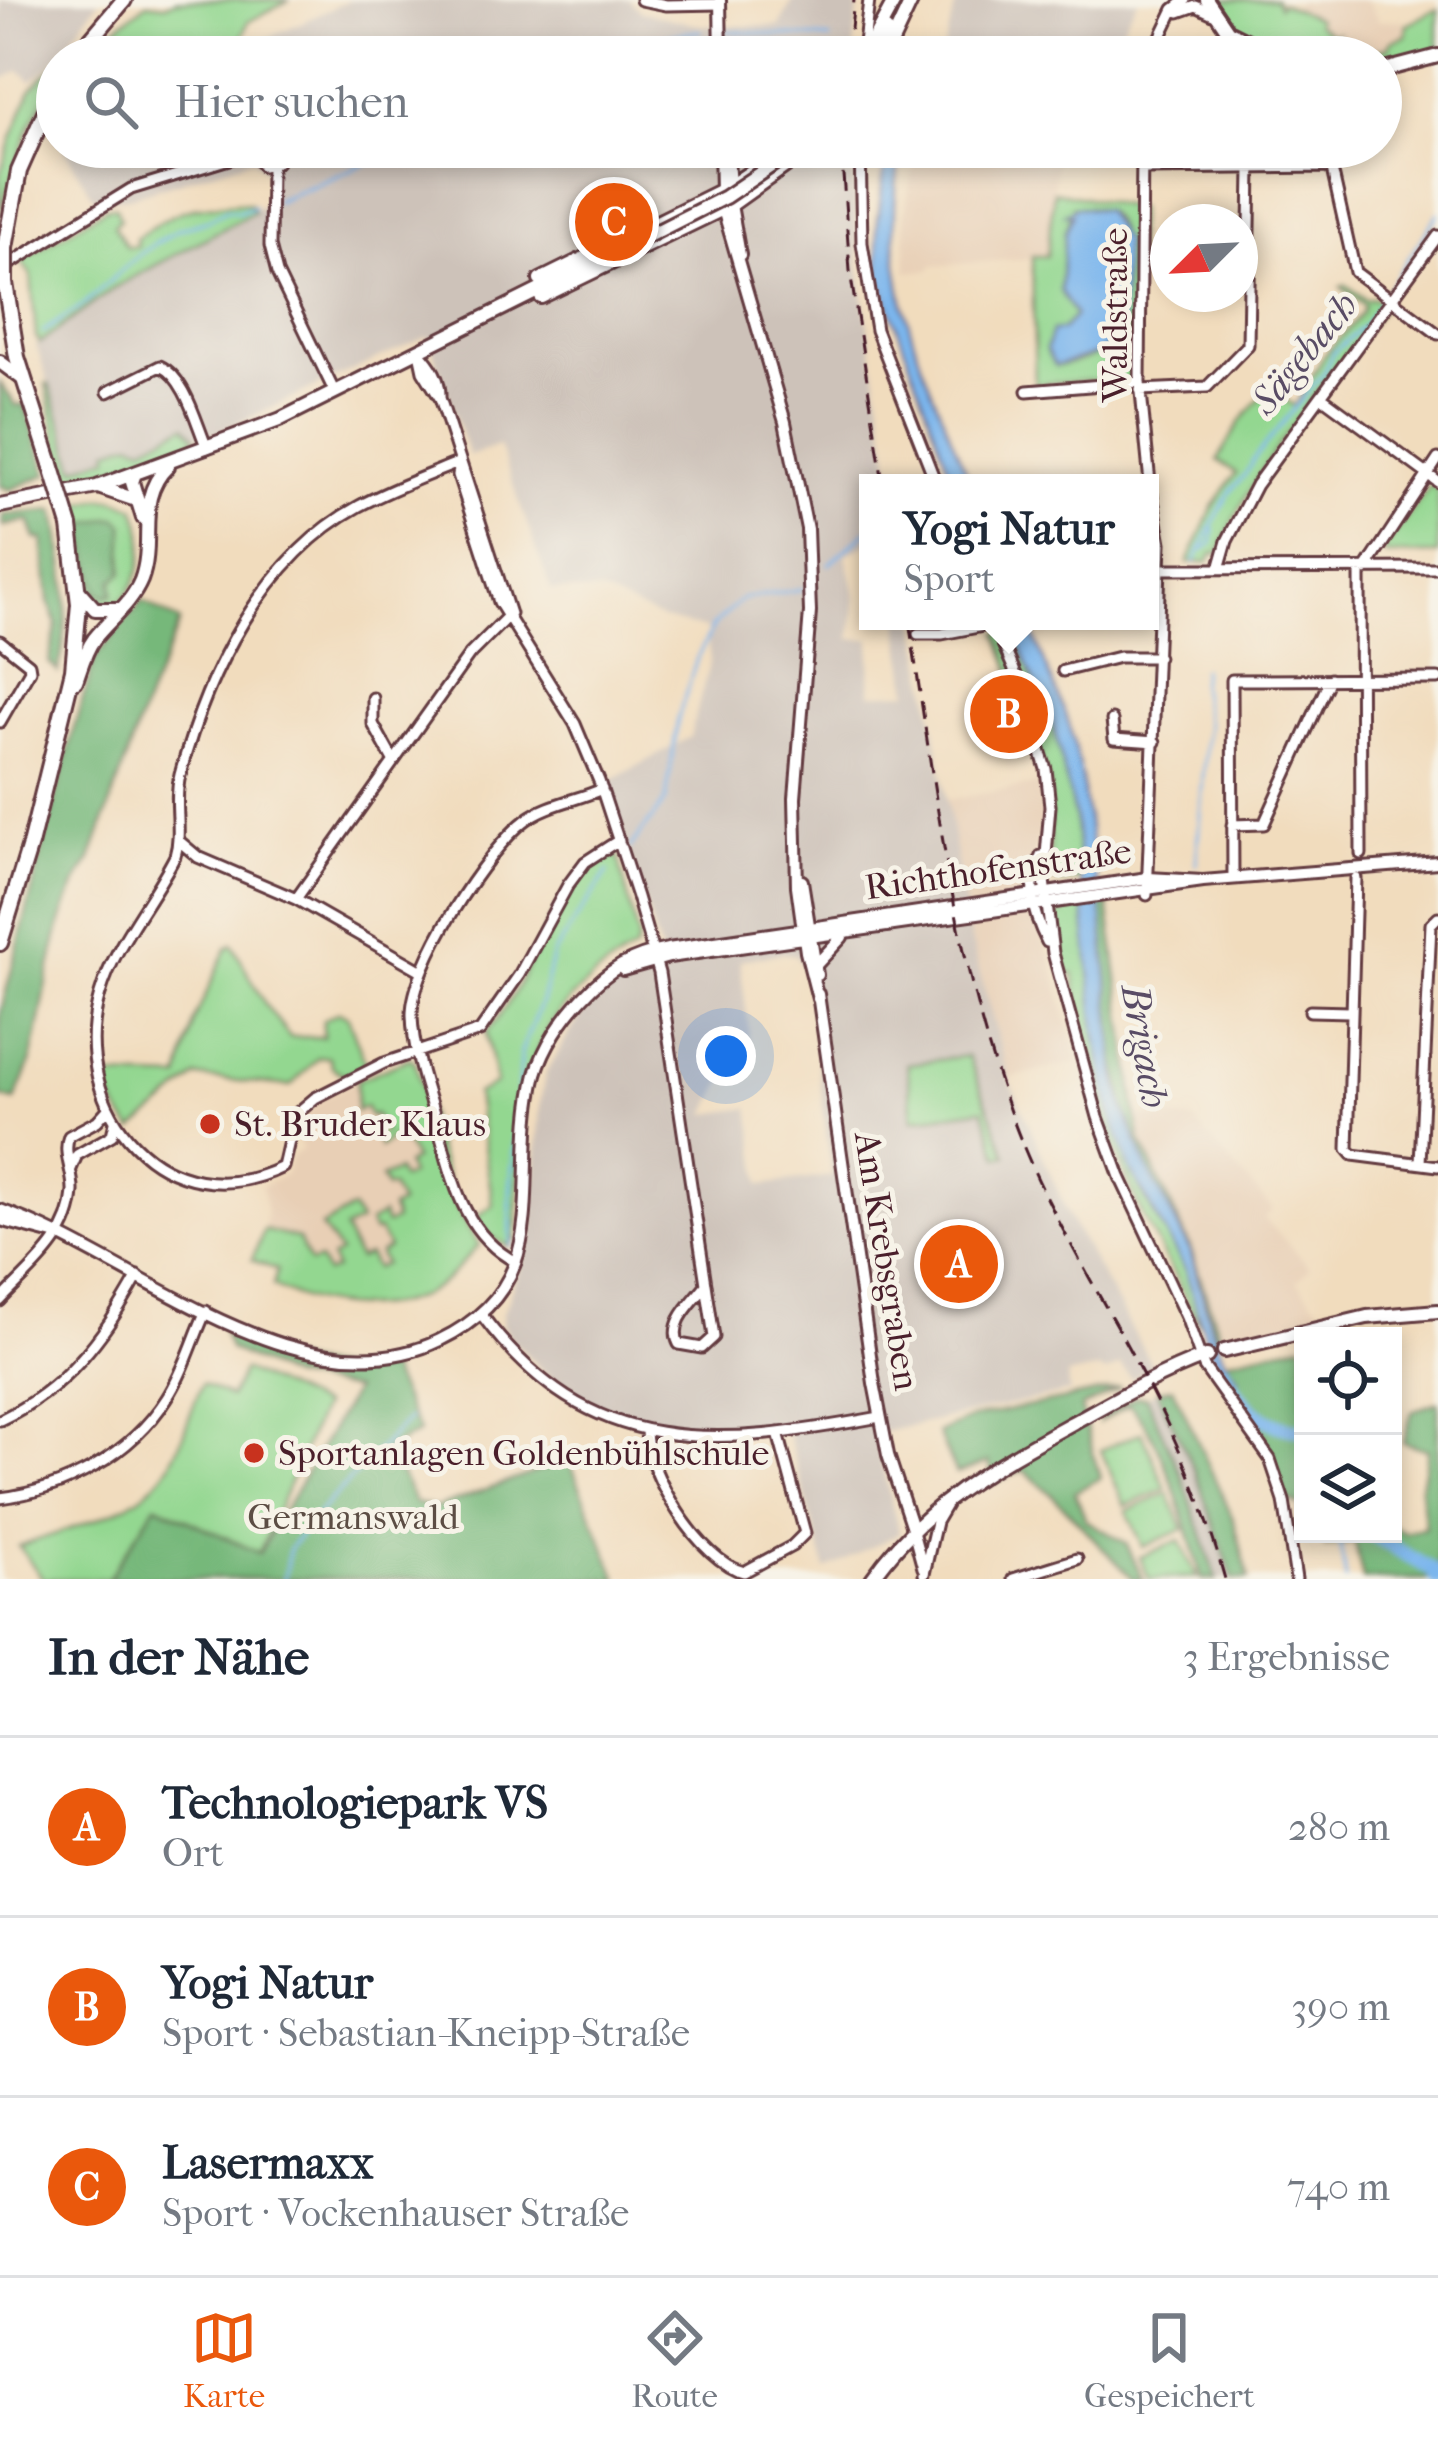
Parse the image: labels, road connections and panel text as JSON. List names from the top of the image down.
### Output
{
  "streets": {
    "street": ["Waldstraße", "Richthofenstraße", "Am Krebsgraben"]
  },
  "crossings": [
    ["Waldstraße", "Richthofenstraße"],
    ["Richthofenstraße", "Am Krebsgraben"]
  ],
  "water": ["Sägebach", "Brigach"],
  "parks": ["Germanswald"],
  "places": ["St. Bruder Klaus", "Sportanlagen Goldenbühlschule"],
  "north": "bottom left",
  "page": {
    "search": "Hier suchen",
    "pins": ["C", "B", "A"],
    "popup": ["Yogi Natur", "Sport"],
    "heading": ["In der Nähe", "3 Ergebnisse"],
    "list": [
      {
        "mark": "A",
        "name": "Technologiepark VS",
        "note": "Ort",
        "value": "280 m"
      },
      {
        "mark": "B",
        "name": "Yogi Natur",
        "note": "Sport · Sebastian-Kneipp-Straße",
        "value": "390 m"
      },
      {
        "mark": "C",
        "name": "Lasermaxx",
        "note": "Sport · Vockenhauser Straße",
        "value": "740 m"
      }
    ],
    "nav": ["Karte", "Route", "Gespeichert"]
  }
}
